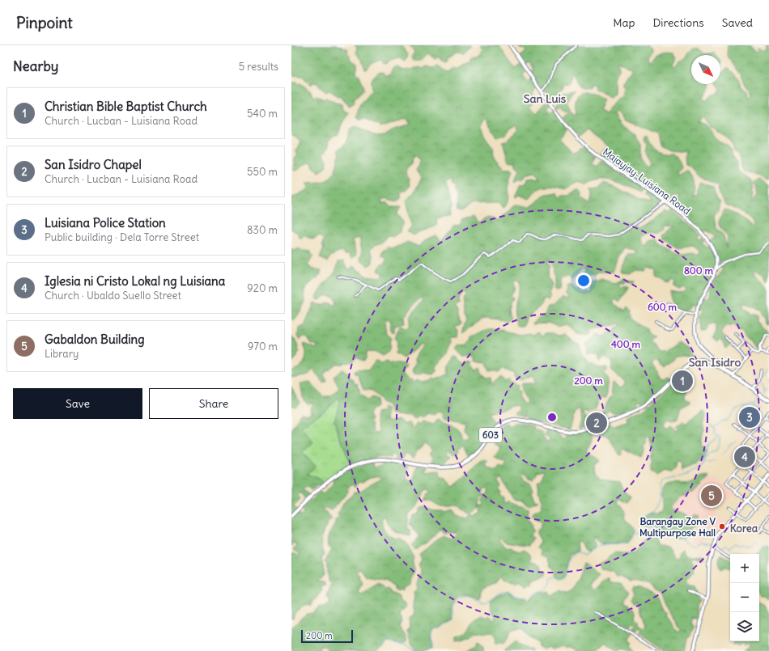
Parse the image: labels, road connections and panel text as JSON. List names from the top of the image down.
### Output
{
  "streets": {
    "main road": ["603"],
    "street": ["Majayjay-Luisiana Road"]
  },
  "districts": ["San Luis", "San Isidro", "Korea"],
  "places": ["Barangay Zone V Multipurpose Hall"],
  "scale_bar": "200 m",
  "north": "bottom right",
  "page": {
    "header": "Pinpoint",
    "nav": ["Map", "Directions", "Saved"],
    "heading": ["Nearby", "5 results"],
    "list": [
      {
        "mark": "1",
        "name": "Christian Bible Baptist Church",
        "note": "Church · Lucban - Luisiana Road",
        "value": "540 m"
      },
      {
        "mark": "2",
        "name": "San Isidro Chapel",
        "note": "Church · Lucban - Luisiana Road",
        "value": "550 m"
      },
      {
        "mark": "3",
        "name": "Luisiana Police Station",
        "note": "Public building · Dela Torre Street",
        "value": "830 m"
      },
      {
        "mark": "4",
        "name": "Iglesia ni Cristo Lokal ng Luisiana",
        "note": "Church · Ubaldo Suello Street",
        "value": "920 m"
      },
      {
        "mark": "5",
        "name": "Gabaldon Building",
        "note": "Library",
        "value": "970 m"
      }
    ],
    "pins": [
      "1",
      "3",
      "2",
      "4",
      "5"
    ],
    "buttons": ["Save", "Share"],
    "map_buttons": ["+", "−"],
    "scale": "200 m"
  },
  "rings": [
    "800 m",
    "600 m",
    "400 m",
    "200 m"
  ]
}
